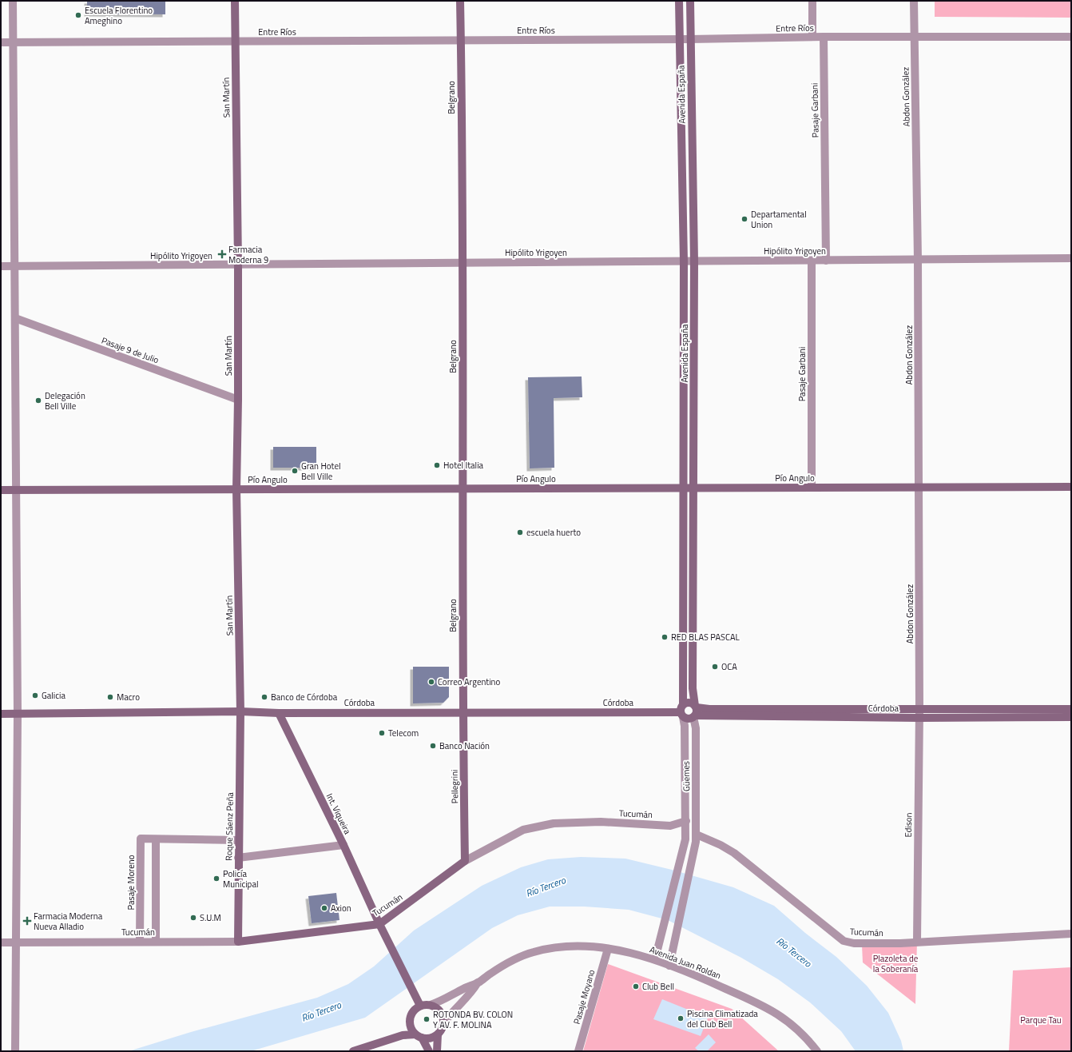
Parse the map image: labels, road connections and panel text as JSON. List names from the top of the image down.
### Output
{
  "streets": {
    "street": [
      "Entre Ríos",
      "Avenida España",
      "Abdon González",
      "San Martín",
      "Belgrano",
      "Pasaje Garbani",
      "Hipólito Yrigoyen",
      "Pasaje 9 de Julio",
      "Pío Angulo",
      "Córdoba",
      "Güemes",
      "Pellegrini",
      "Int. Viqueira",
      "Tucumán",
      "Edison",
      "Roque Sáenz Peña",
      "Pasaje Moreno",
      "Avenida Juan Roldan",
      "Pasaje Moyano"
    ]
  },
  "crossings": [
    ["Entre Ríos", "Avenida España"],
    ["Entre Ríos", "Abdon González"],
    ["Entre Ríos", "San Martín"],
    ["Entre Ríos", "Belgrano"],
    ["Entre Ríos", "Pasaje Garbani"],
    ["Avenida España", "Hipólito Yrigoyen"],
    ["Avenida España", "Pío Angulo"],
    ["Avenida España", "Córdoba"],
    ["Avenida España", "Güemes"],
    ["Abdon González", "Hipólito Yrigoyen"],
    ["Abdon González", "Pío Angulo"],
    ["Abdon González", "Córdoba"],
    ["Abdon González", "Edison"],
    ["San Martín", "Hipólito Yrigoyen"],
    ["San Martín", "Pasaje 9 de Julio"],
    ["San Martín", "Pío Angulo"],
    ["San Martín", "Córdoba"],
    ["San Martín", "Roque Sáenz Peña"],
    ["Belgrano", "Hipólito Yrigoyen"],
    ["Belgrano", "Pío Angulo"],
    ["Belgrano", "Córdoba"],
    ["Belgrano", "Pellegrini"],
    ["Pasaje Garbani", "Hipólito Yrigoyen"],
    ["Pasaje Garbani", "Pío Angulo"],
    ["Córdoba", "Güemes"],
    ["Córdoba", "Pellegrini"],
    ["Córdoba", "Int. Viqueira"],
    ["Córdoba", "Edison"],
    ["Córdoba", "Roque Sáenz Peña"],
    ["Güemes", "Tucumán"],
    ["Güemes", "Avenida Juan Roldan"],
    ["Pellegrini", "Tucumán"],
    ["Int. Viqueira", "Tucumán"],
    ["Int. Viqueira", "Avenida Juan Roldan"],
    ["Tucumán", "Edison"],
    ["Tucumán", "Roque Sáenz Peña"],
    ["Tucumán", "Pasaje Moreno"],
    ["Roque Sáenz Peña", "Pasaje Moreno"],
    ["Avenida Juan Roldan", "Pasaje Moyano"]
  ],
  "water": ["Río Tercero"],
  "parks": ["Plazoleta de la Soberanía", "Parque Tau"],
  "places": {
    "other": [
      "Escuela Florentino Ameghino",
      "Departamental Union",
      "Delegación Bell Ville",
      "Hotel Italia",
      "Gran Hotel Bell Ville",
      "escuela huerto",
      "RED BLAS PASCAL",
      "OCA",
      "Correo Argentino",
      "Galicia",
      "Macro",
      "Banco de Córdoba",
      "Telecom",
      "Banco Nación",
      "Policía Municipal",
      "Axion",
      "S.U.M",
      "Club Bell",
      "Piscina Climatizada del Club Bell",
      "ROTONDA BV. COLON Y AV. F. MOLINA"
    ],
    "health": ["Farmacia Moderna 9", "Farmacia Moderna Nueva Alladio"]
  }
}
